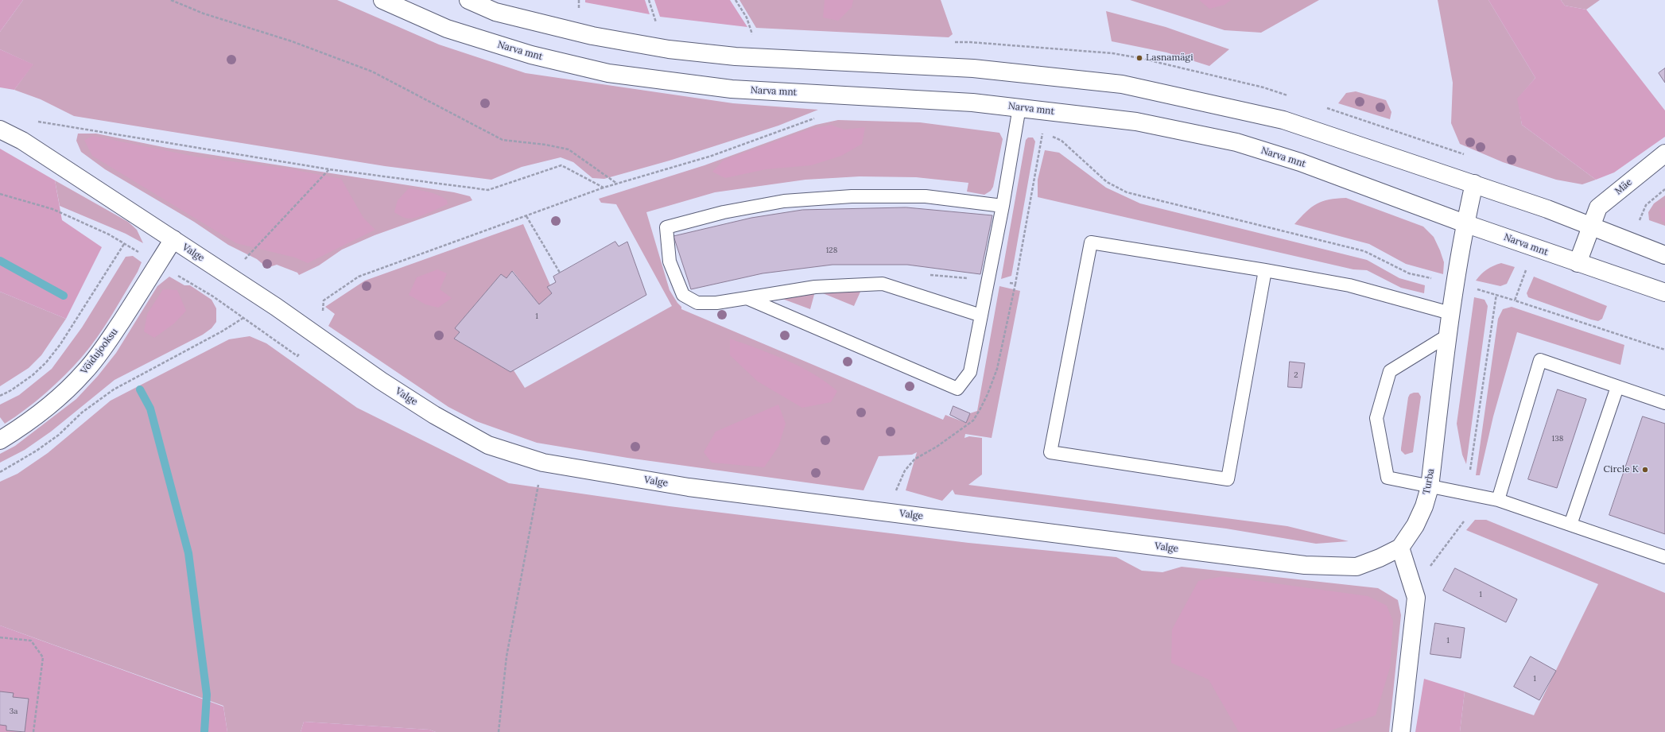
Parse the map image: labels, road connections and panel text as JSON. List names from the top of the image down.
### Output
{
  "streets": {
    "main road": [
      "Narva mnt",
      "Mäe",
      "Valge",
      "Võidujooksu",
      "Turba"
    ]
  },
  "crossings": [
    ["Narva mnt", "Mäe"],
    ["Narva mnt", "Turba"],
    ["Valge", "Võidujooksu"],
    ["Valge", "Turba"]
  ],
  "places": ["Lasnamägi", "Circle K"],
  "house_numbers": [
    "128",
    "1",
    "2",
    "138",
    "1",
    "1",
    "1",
    "3a"
  ]
}
